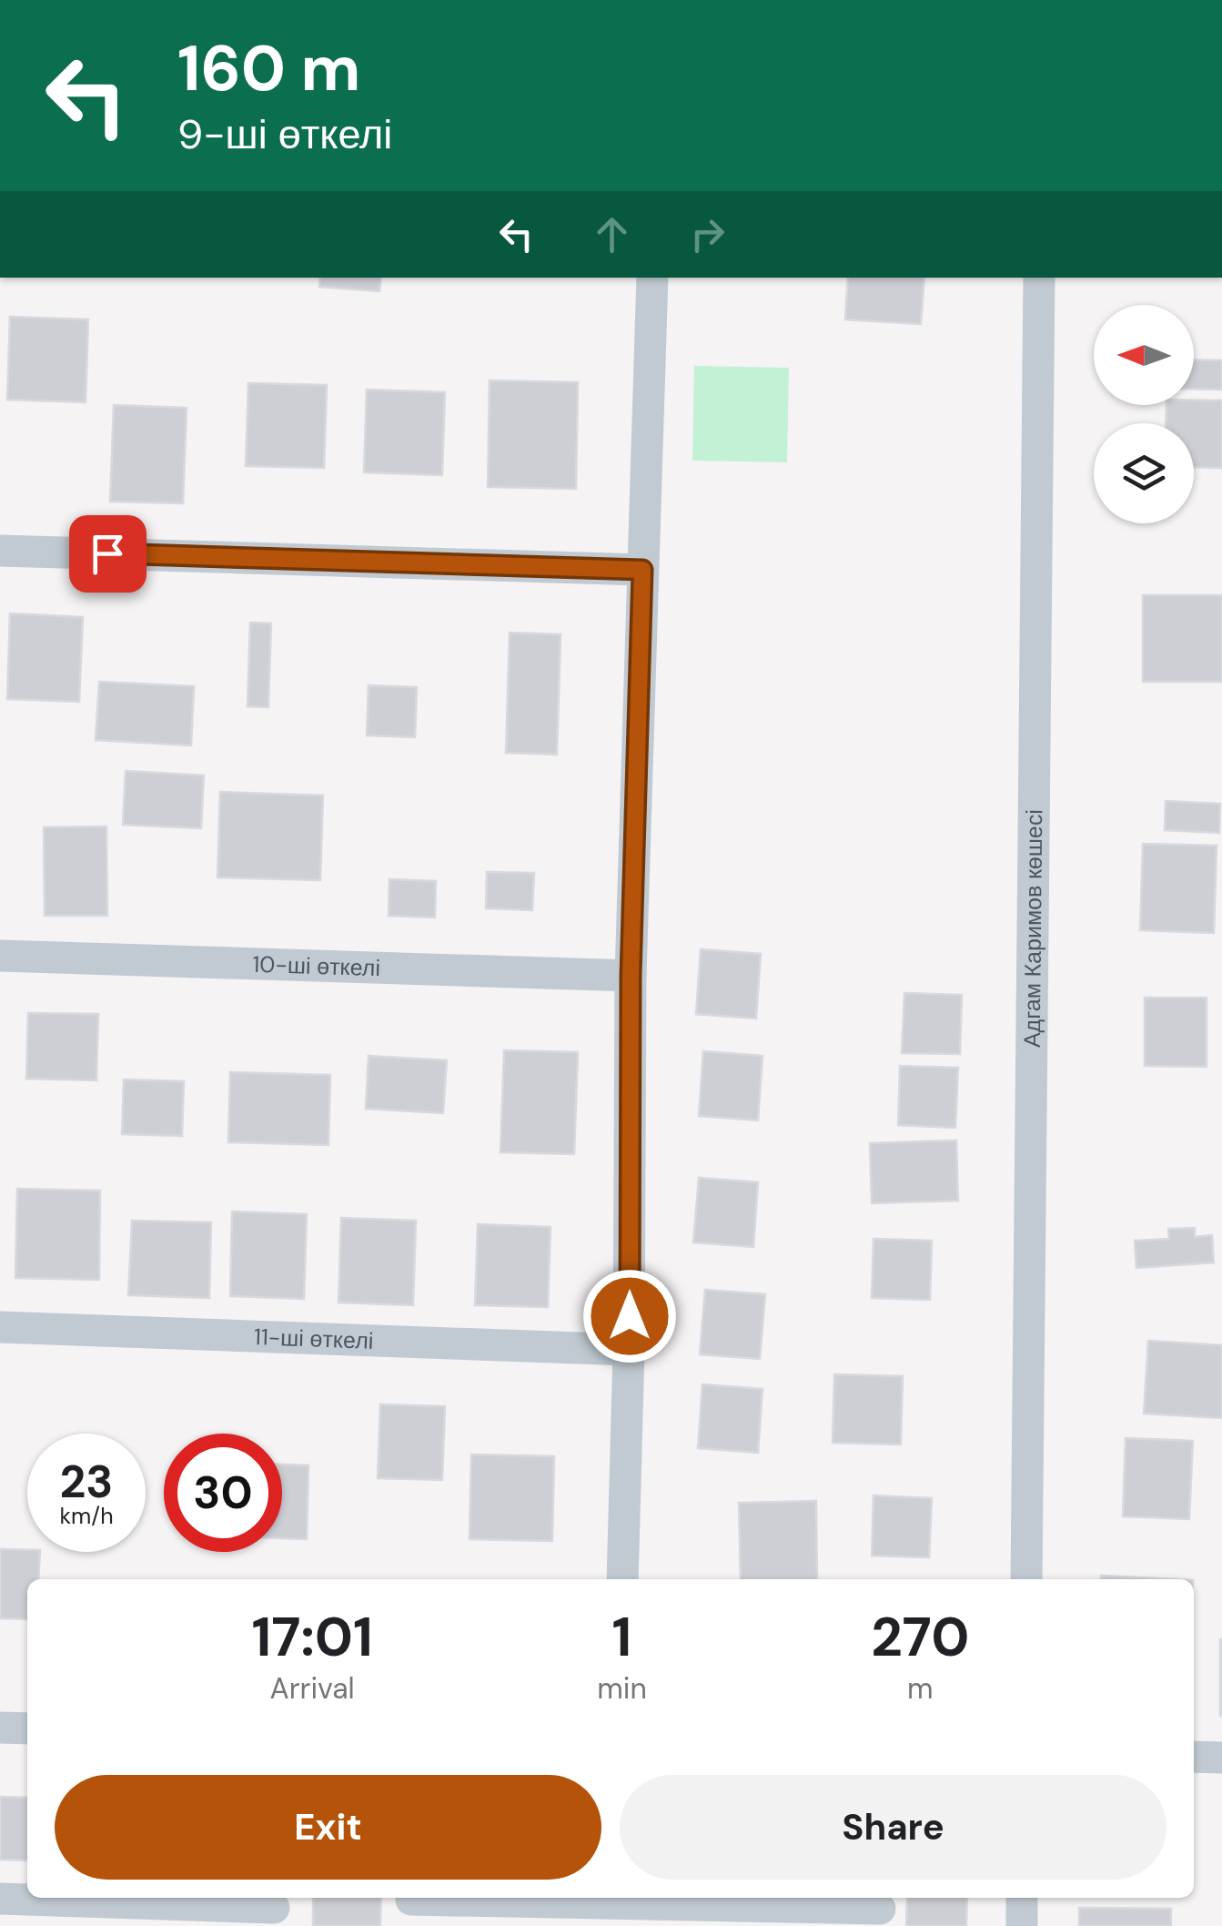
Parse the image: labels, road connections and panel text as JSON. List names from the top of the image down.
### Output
{
  "streets": {
    "street": ["Адгам Каримов көшесі", "10-ші өткелі", "11-ші өткелі"]
  },
  "north": "left",
  "page": {
    "turn": ["160 m", "9-ші өткелі"],
    "speed": "23 km/h",
    "limit": "30",
    "eta": [
      "17:01",
      "Arrival",
      "1",
      "min",
      "270",
      "m"
    ],
    "buttons": ["Exit", "Share"]
  }
}
